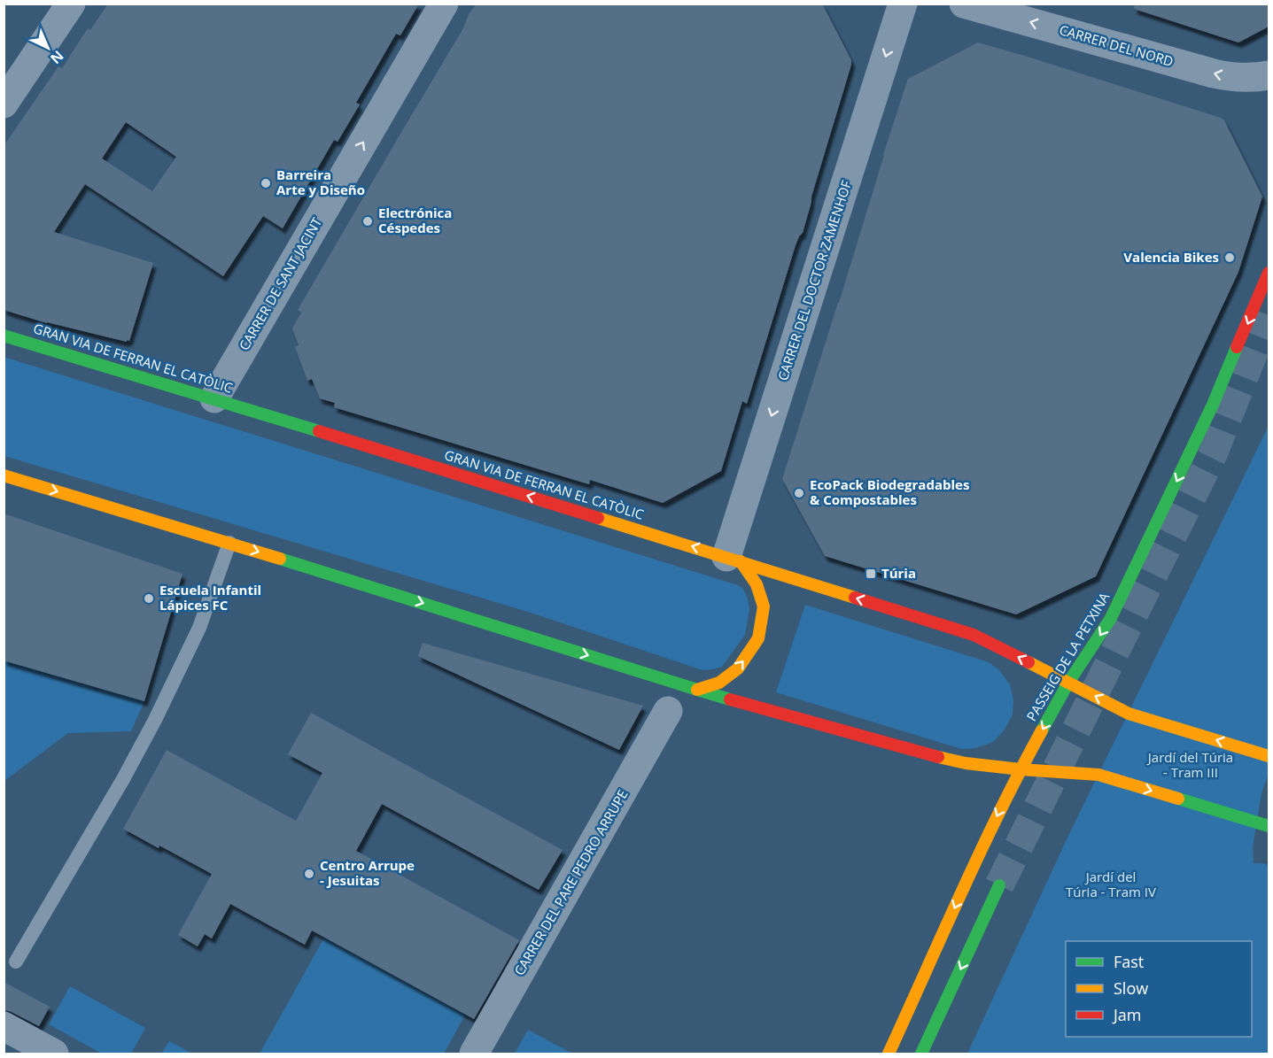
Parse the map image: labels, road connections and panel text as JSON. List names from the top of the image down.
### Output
{
  "streets": {
    "main road": ["GRAN VIA DE FERRAN EL CATÒLIC", "PASSEIG DE LA PETXINA"],
    "street": [
      "CARRER DEL NORD",
      "CARRER DEL DOCTOR ZAMENHOF",
      "CARRER DE SANT JACINT",
      "CARRER DEL PARE PEDRO ARRUPE"
    ]
  },
  "crossings": [
    ["CARRER DEL DOCTOR ZAMENHOF", "GRAN VIA DE FERRAN EL CATÒLIC"],
    ["CARRER DE SANT JACINT", "GRAN VIA DE FERRAN EL CATÒLIC"],
    ["GRAN VIA DE FERRAN EL CATÒLIC", "PASSEIG DE LA PETXINA"]
  ],
  "one_way": [
    "CARRER DEL NORD",
    "CARRER DEL DOCTOR ZAMENHOF",
    "CARRER DE SANT JACINT",
    "GRAN VIA DE FERRAN EL CATÒLIC",
    "PASSEIG DE LA PETXINA"
  ],
  "parks": ["Jardí del Túria - Tram III", "Jardí del Túria - Tram IV"],
  "places": {
    "other": [
      "Barreira Arte y Diseño",
      "Electrónica Céspedes",
      "Valencia Bikes",
      "EcoPack Biodegradables & Compostables",
      "Escuela Infantil Lápices FC",
      "Centro Arrupe - Jesuitas"
    ],
    "transit": ["Túria"]
  },
  "legend": ["Fast", "Slow", "Jam"],
  "north": "bottom right"
}
